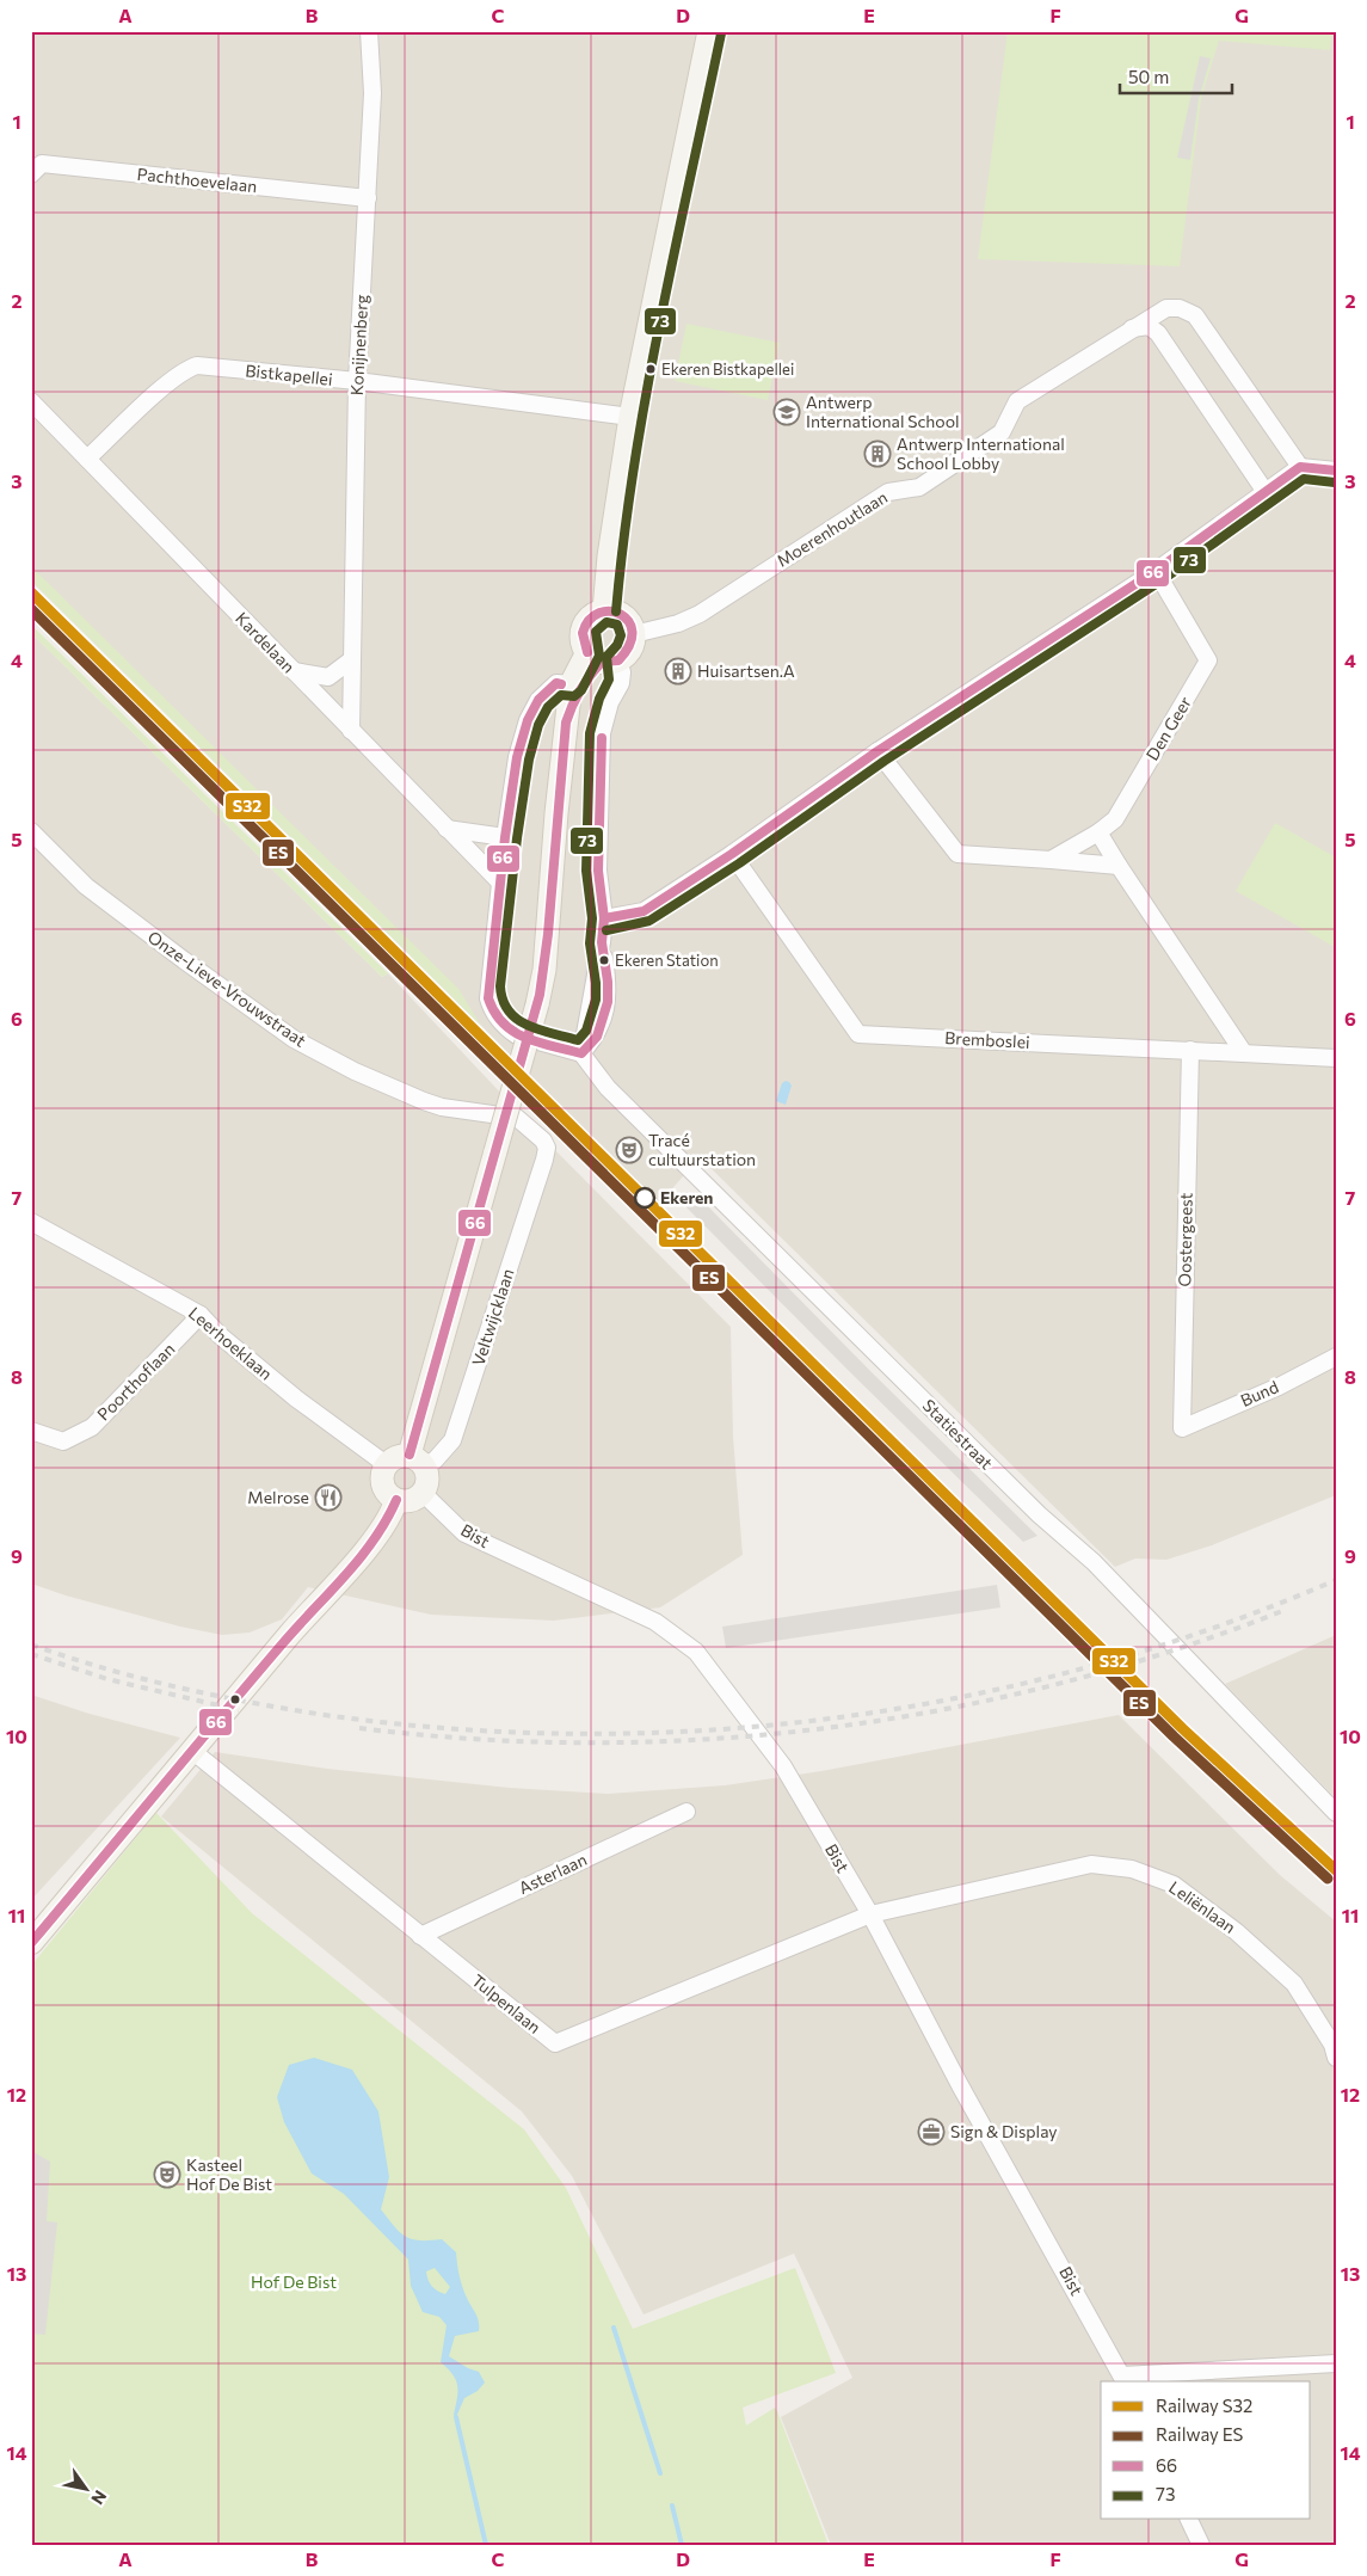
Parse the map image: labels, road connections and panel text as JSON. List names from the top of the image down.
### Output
{
  "streets": {
    "street": [
      "Pachthoevelaan",
      "Konijnenberg",
      "Bistkapellei",
      "Moerenhoutlaan",
      "Kardelaan",
      "Den Geer",
      "Onze-Lieve-Vrouwstraat",
      "Bremboslei",
      "Oostergeest",
      "Veltwijcklaan",
      "Leerhoeklaan",
      "Poorthoflaan",
      "Bund",
      "Statiestraat",
      "Bist",
      "Asterlaan",
      "Leliënlaan",
      "Tulpenlaan"
    ]
  },
  "crossings": [
    ["Pachthoevelaan", "Konijnenberg"],
    ["Konijnenberg", "Bistkapellei"],
    ["Konijnenberg", "Kardelaan"],
    ["Bistkapellei", "Kardelaan"],
    ["Onze-Lieve-Vrouwstraat", "Veltwijcklaan"],
    ["Bremboslei", "Oostergeest"],
    ["Oostergeest", "Bund"],
    ["Veltwijcklaan", "Leerhoeklaan"],
    ["Veltwijcklaan", "Bist"],
    ["Leerhoeklaan", "Poorthoflaan"],
    ["Leerhoeklaan", "Bist"],
    ["Bist", "Leliënlaan"],
    ["Bist", "Tulpenlaan"],
    ["Asterlaan", "Tulpenlaan"],
    ["Leliënlaan", "Tulpenlaan"]
  ],
  "parks": ["Hof De Bist"],
  "places": {
    "other": ["Ekeren Bistkapellei", "Ekeren Station", "Ekeren"],
    "school or university": ["Antwerp International School"],
    "building": ["Antwerp International School Lobby", "Huisartsen.A"],
    "theatre": ["Tracé cultuurstation", "Kasteel Hof De Bist"],
    "restaurant": ["Melrose"],
    "office": ["Sign & Display"]
  },
  "lines": [
    "transit line 73",
    "transit line 66",
    "rail line S32",
    "rail line ES"
  ],
  "legend": [
    "Railway S32",
    "Railway ES",
    "66",
    "73"
  ],
  "scale_bar": "50 m",
  "north": "bottom right",
  "grid": {
    "columns": [
      "A",
      "B",
      "C",
      "D",
      "E",
      "F",
      "G"
    ],
    "rows": [
      "1",
      "2",
      "3",
      "4",
      "5",
      "6",
      "7",
      "8",
      "9",
      "10",
      "11",
      "12",
      "13",
      "14"
    ]
  }
}
